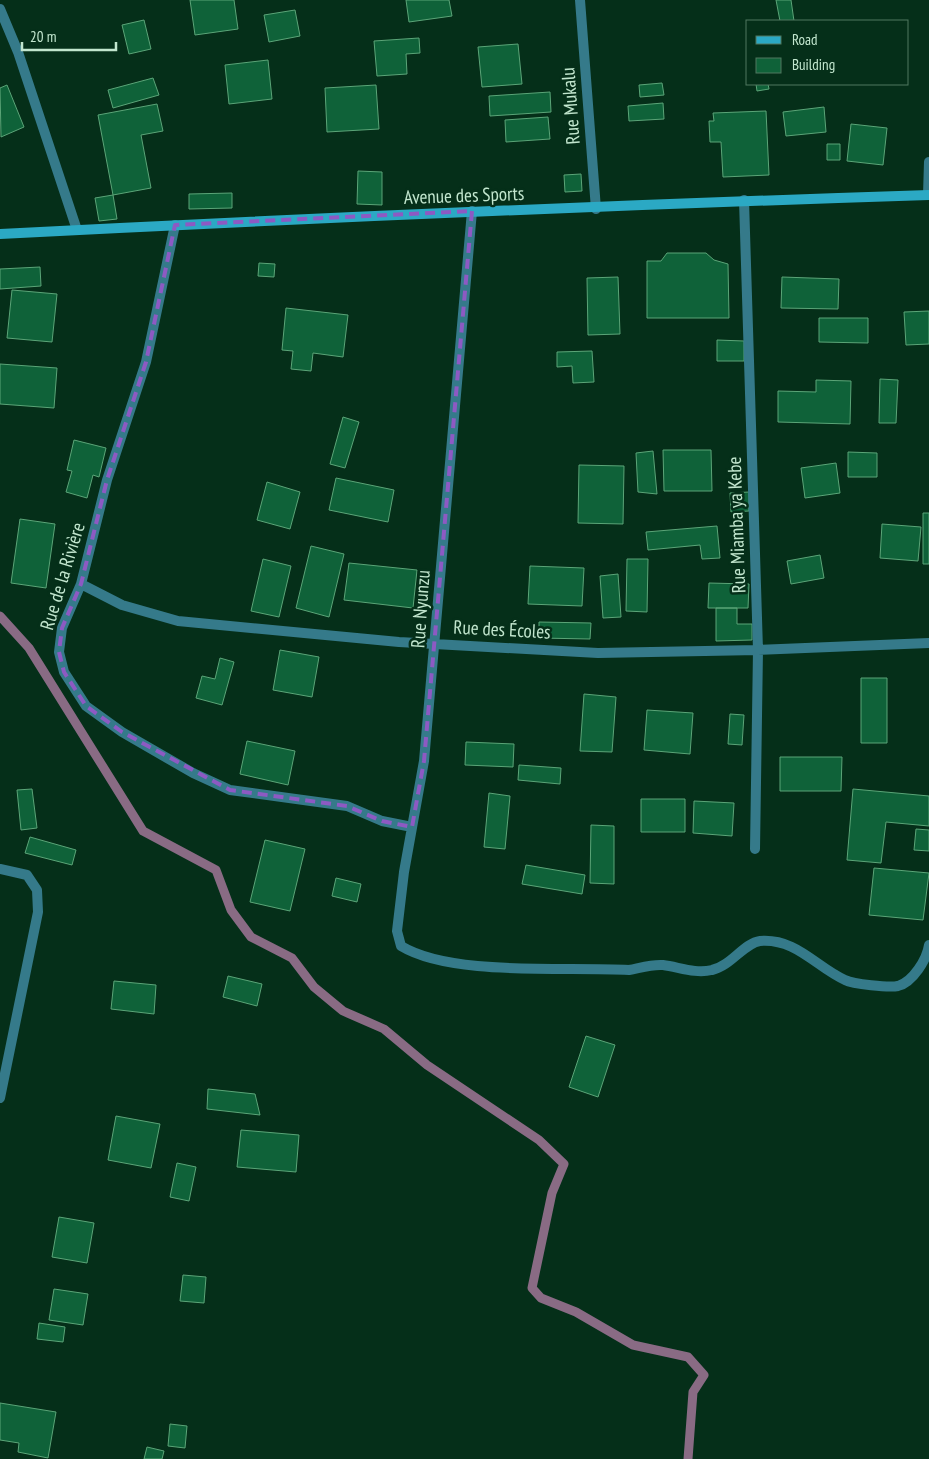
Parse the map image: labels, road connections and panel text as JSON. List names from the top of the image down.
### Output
{
  "streets": {
    "street": [
      "Rue Mukalu",
      "Avenue des Sports",
      "Rue Miamba ya Kebe",
      "Rue de la Rivière",
      "Rue Nyunzu",
      "Rue des Écoles"
    ]
  },
  "crossings": [
    ["Rue Mukalu", "Avenue des Sports"],
    ["Avenue des Sports", "Rue Miamba ya Kebe"],
    ["Avenue des Sports", "Rue de la Rivière"],
    ["Avenue des Sports", "Rue Nyunzu"],
    ["Rue Miamba ya Kebe", "Rue des Écoles"],
    ["Rue de la Rivière", "Rue Nyunzu"],
    ["Rue de la Rivière", "Rue des Écoles"],
    ["Rue Nyunzu", "Rue des Écoles"]
  ],
  "legend": ["Road", "Building"],
  "scale_bar": "20 m"
}
